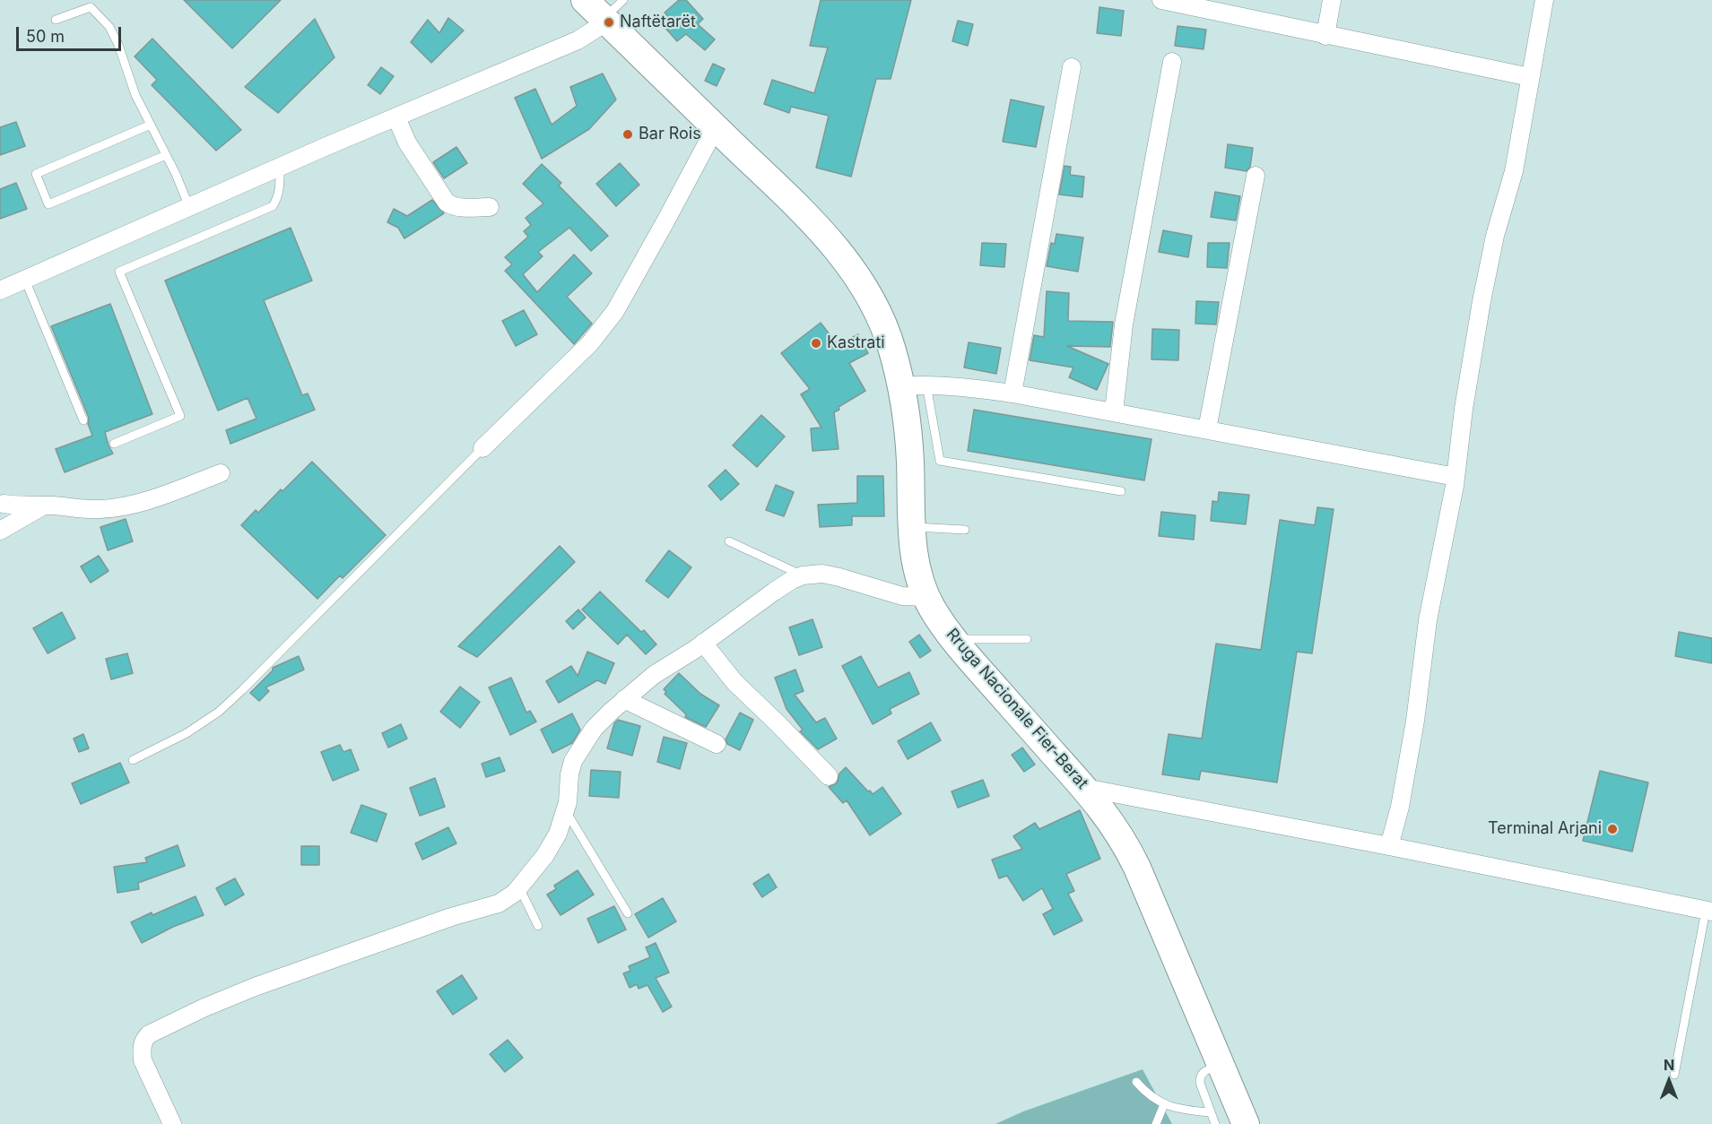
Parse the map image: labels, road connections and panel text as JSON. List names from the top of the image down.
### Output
{
  "streets": {
    "main road": ["Rruga Nacionale Fier-Berat"]
  },
  "places": [
    "Naftëtarët",
    "Bar Rois",
    "Kastrati",
    "Terminal Arjani"
  ],
  "scale_bar": "50 m",
  "north": "top"
}
